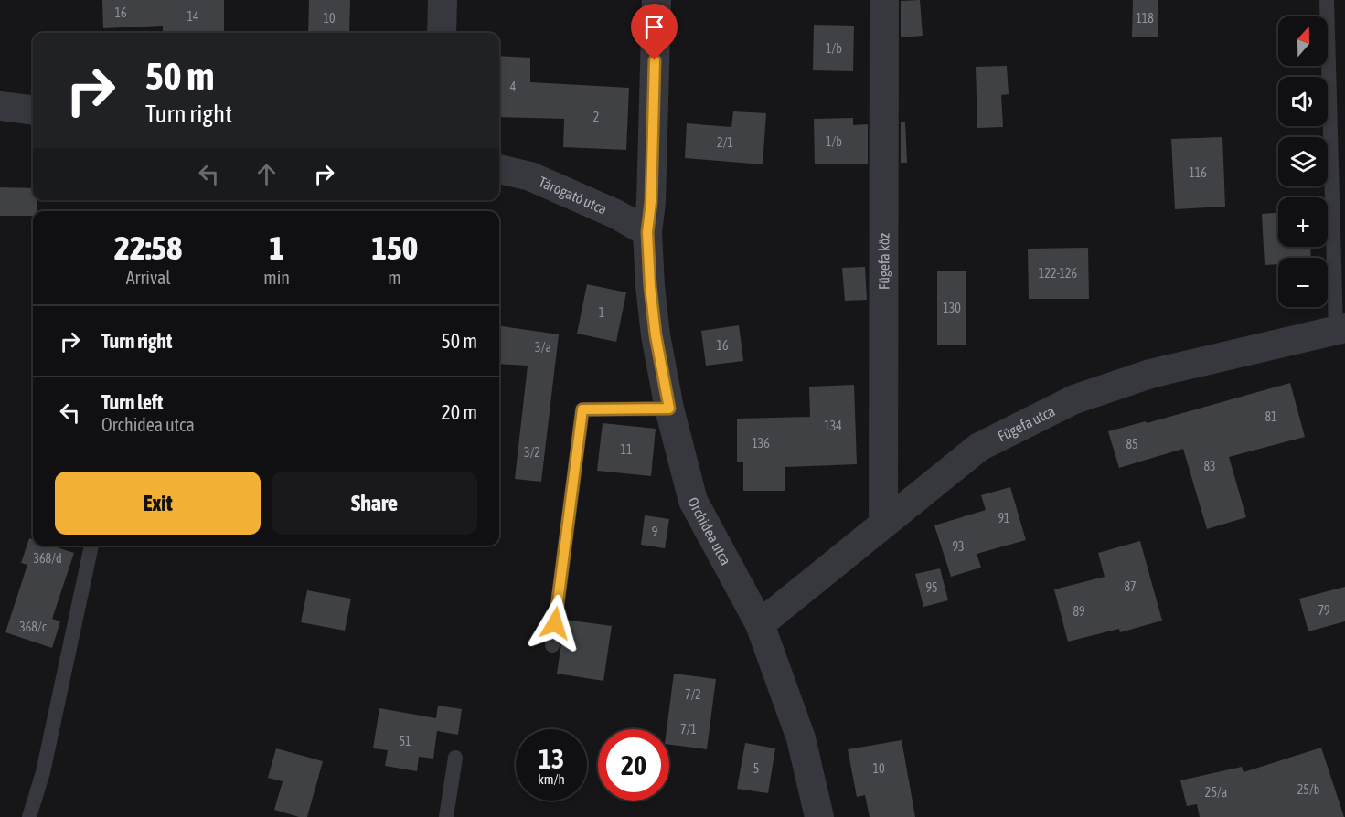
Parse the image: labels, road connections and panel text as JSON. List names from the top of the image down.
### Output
{
  "streets": {
    "street": [
      "Tárogató utca",
      "Fügefa köz",
      "Fügefa utca",
      "Orchidea utca"
    ]
  },
  "crossings": [
    ["Tárogató utca", "Orchidea utca"],
    ["Fügefa köz", "Fügefa utca"],
    ["Fügefa utca", "Orchidea utca"]
  ],
  "house_numbers": [
    "16",
    "14",
    "10",
    "118",
    "1/b",
    "4",
    "2",
    "1/b",
    "2/1",
    "116",
    "122-126",
    "130",
    "1",
    "16",
    "3/a",
    "81",
    "134",
    "136",
    "85",
    "11",
    "3/2",
    "83",
    "91",
    "9",
    "93",
    "368/d",
    "87",
    "95",
    "79",
    "89",
    "368/c",
    "7/2",
    "7/1",
    "51",
    "5",
    "10",
    "25/b",
    "25/a"
  ],
  "north": "top",
  "page": {
    "map_buttons": ["+", "−"],
    "turn": ["50 m", "Turn right"],
    "eta": [
      "22:58",
      "Arrival",
      "1",
      "min",
      "150",
      "m"
    ],
    "list": [
      {
        "name": "Turn right",
        "value": "50 m"
      },
      {
        "name": "Turn left",
        "note": "Orchidea utca",
        "value": "20 m"
      }
    ],
    "buttons": ["Exit", "Share"],
    "speed": "13 km/h",
    "limit": "20"
  }
}
